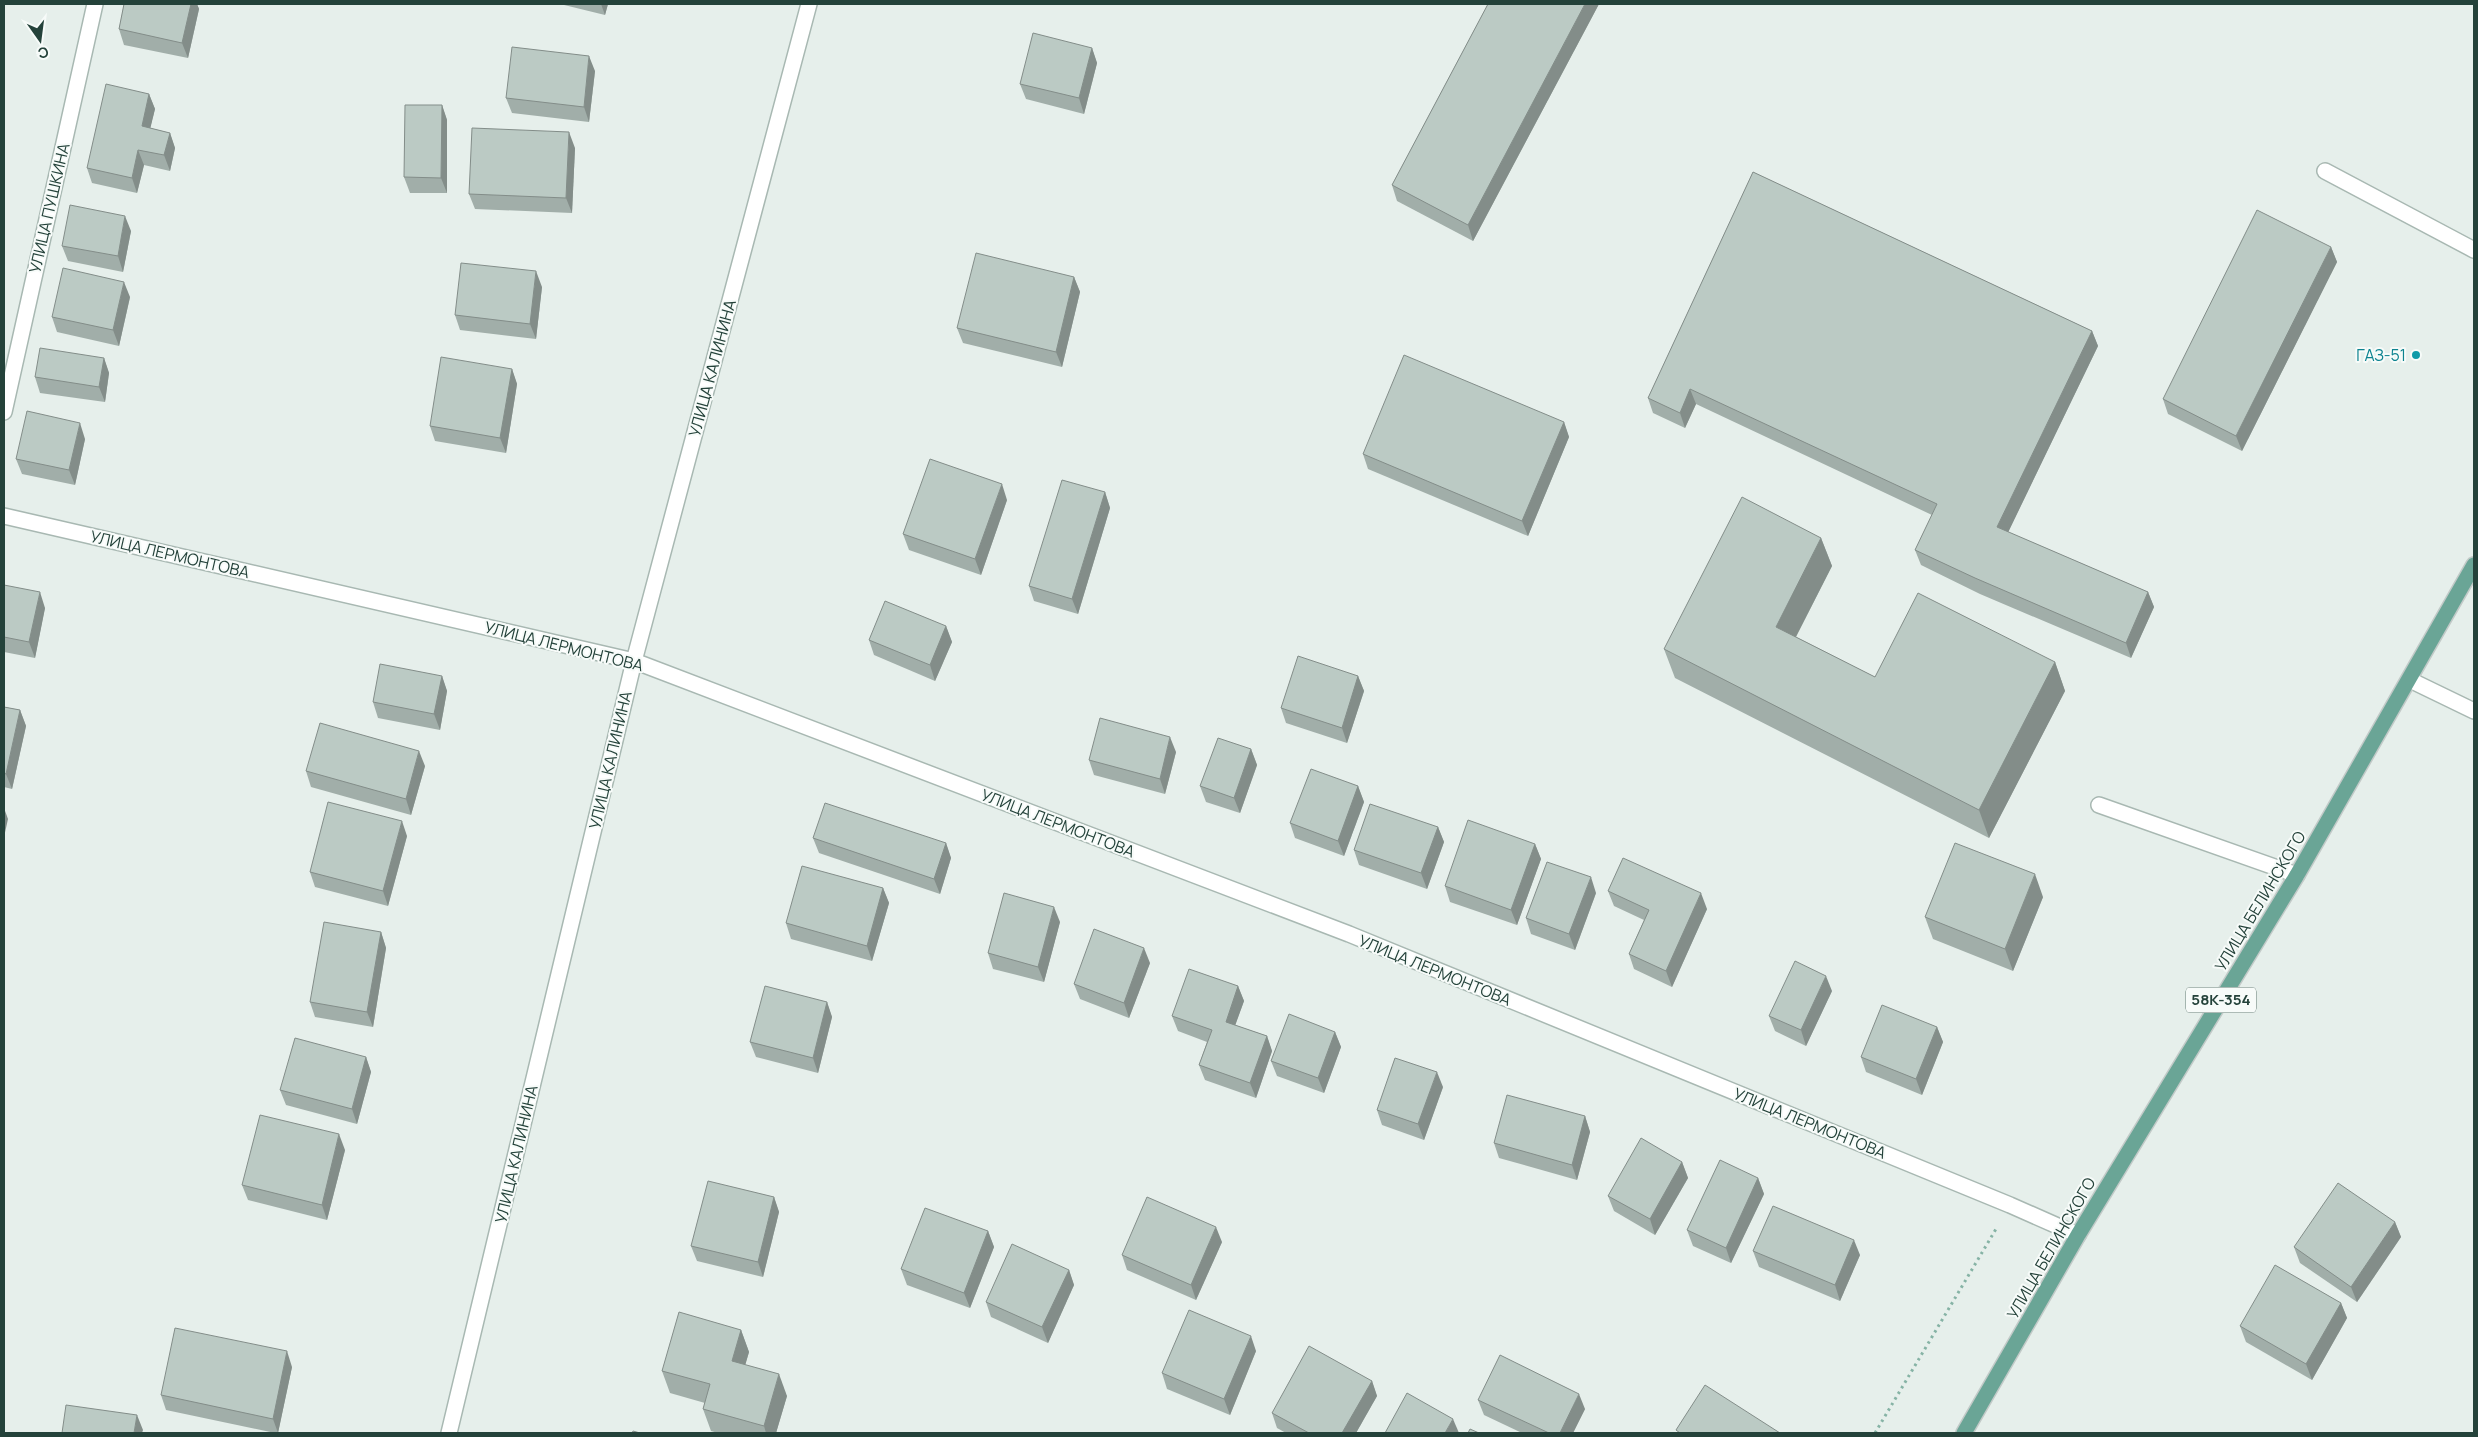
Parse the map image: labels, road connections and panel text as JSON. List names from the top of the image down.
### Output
{
  "streets": {
    "main road": ["УЛИЦА БЕЛИНСКОГО", "58К-354"],
    "street": ["УЛИЦА ПУШКИНА", "УЛИЦА КАЛИНИНА", "УЛИЦА ЛЕРМОНТОВА"]
  },
  "crossings": [
    ["УЛИЦА КАЛИНИНА", "УЛИЦА ЛЕРМОНТОВА"],
    ["УЛИЦА ЛЕРМОНТОВА", "УЛИЦА БЕЛИНСКОГО"]
  ],
  "places": ["ГАЗ-51"],
  "north": "bottom"
}
